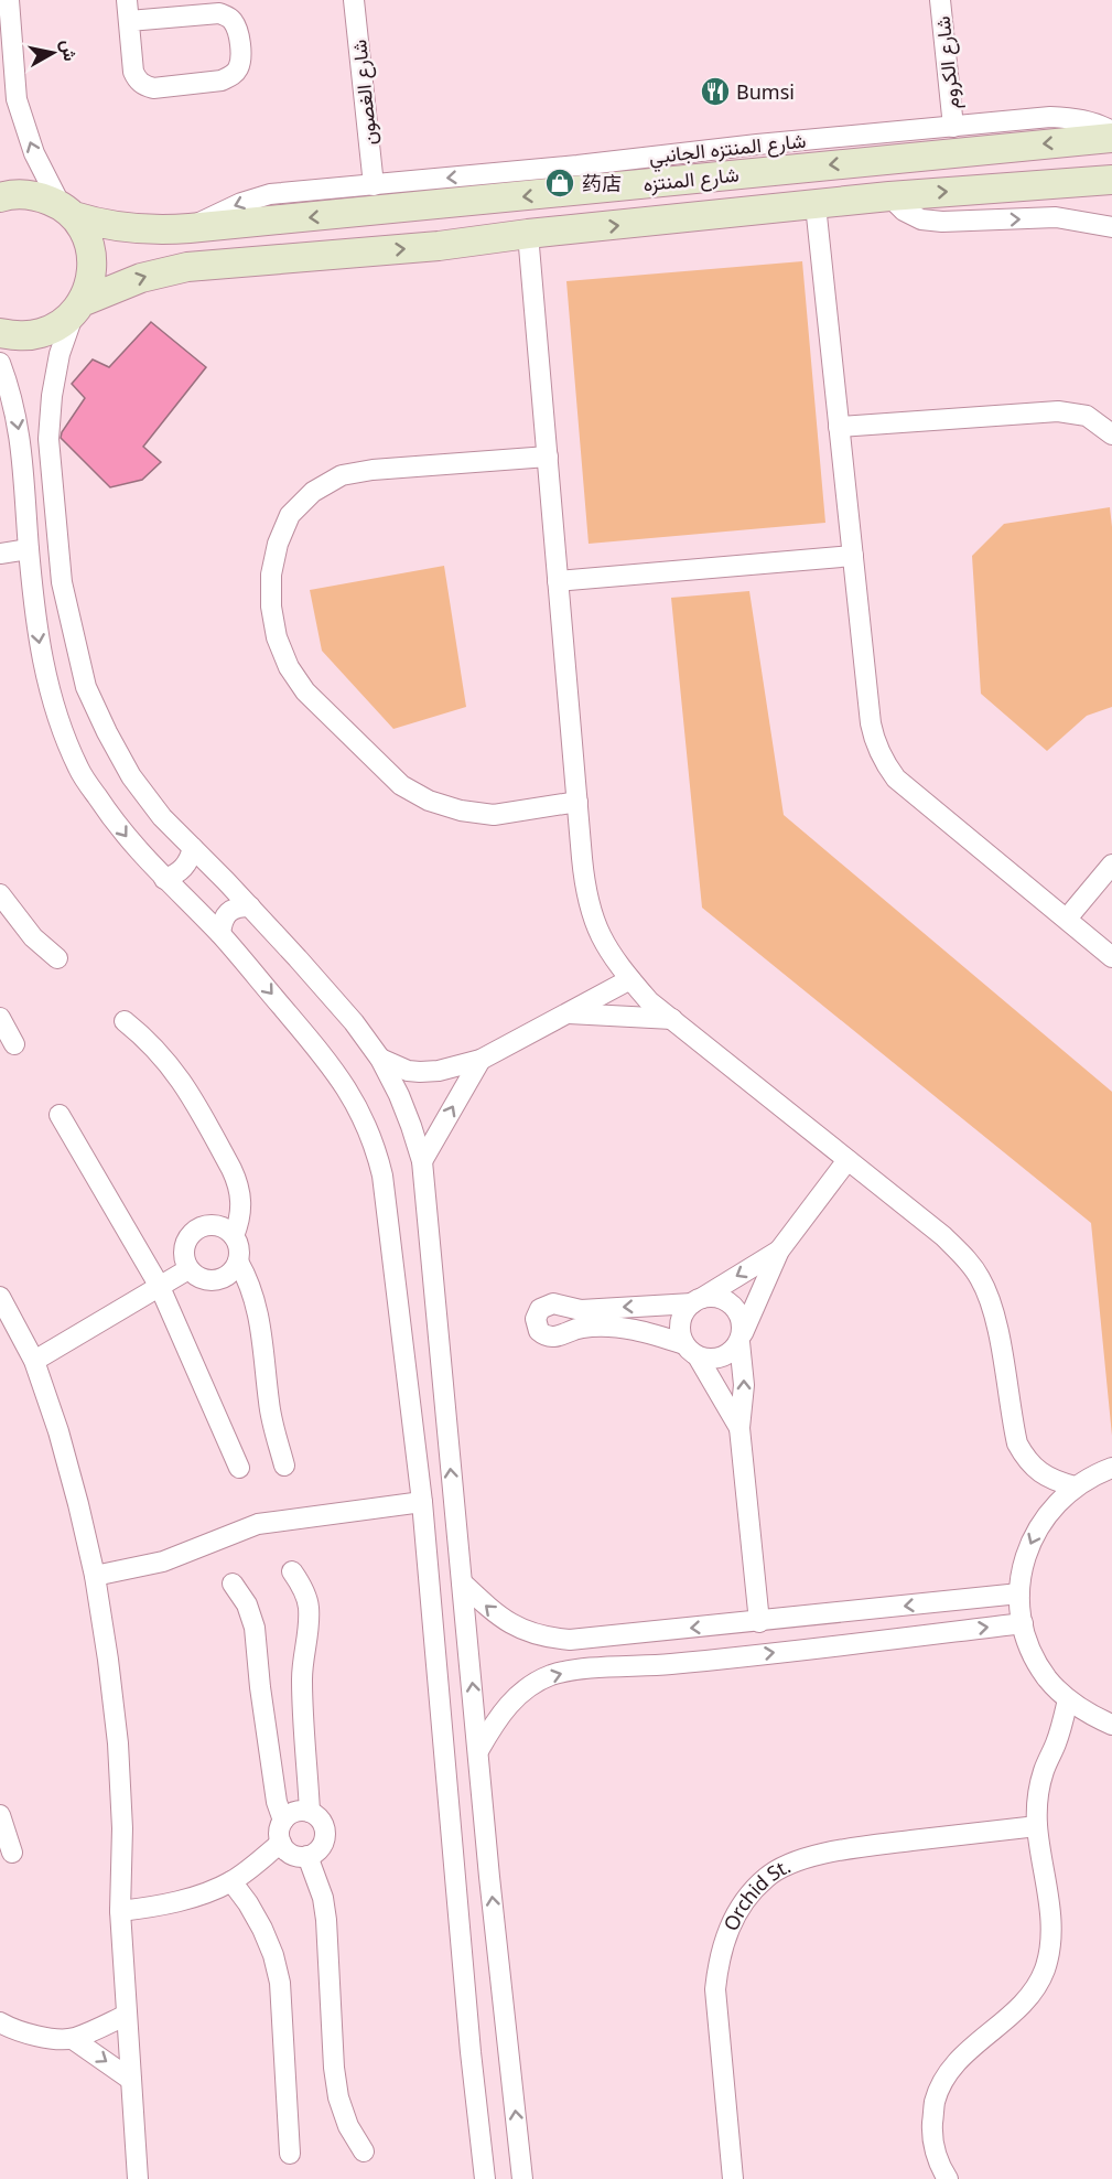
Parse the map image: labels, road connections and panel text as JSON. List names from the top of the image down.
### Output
{
  "streets": {
    "street": [
      "شارع الكروم",
      "شارع الغصون",
      "شارع المنتزه الجانبي",
      "شارع المنتزه",
      "Orchid St."
    ]
  },
  "crossings": [
    ["شارع الكروم", "شارع المنتزه الجانبي"],
    ["شارع الغصون", "شارع المنتزه الجانبي"],
    ["شارع المنتزه الجانبي", "شارع المنتزه"]
  ],
  "one_way": ["شارع المنتزه الجانبي"],
  "places": {
    "restaurant": ["Bumsi"],
    "shop": ["药店"]
  },
  "north": "right"
}
